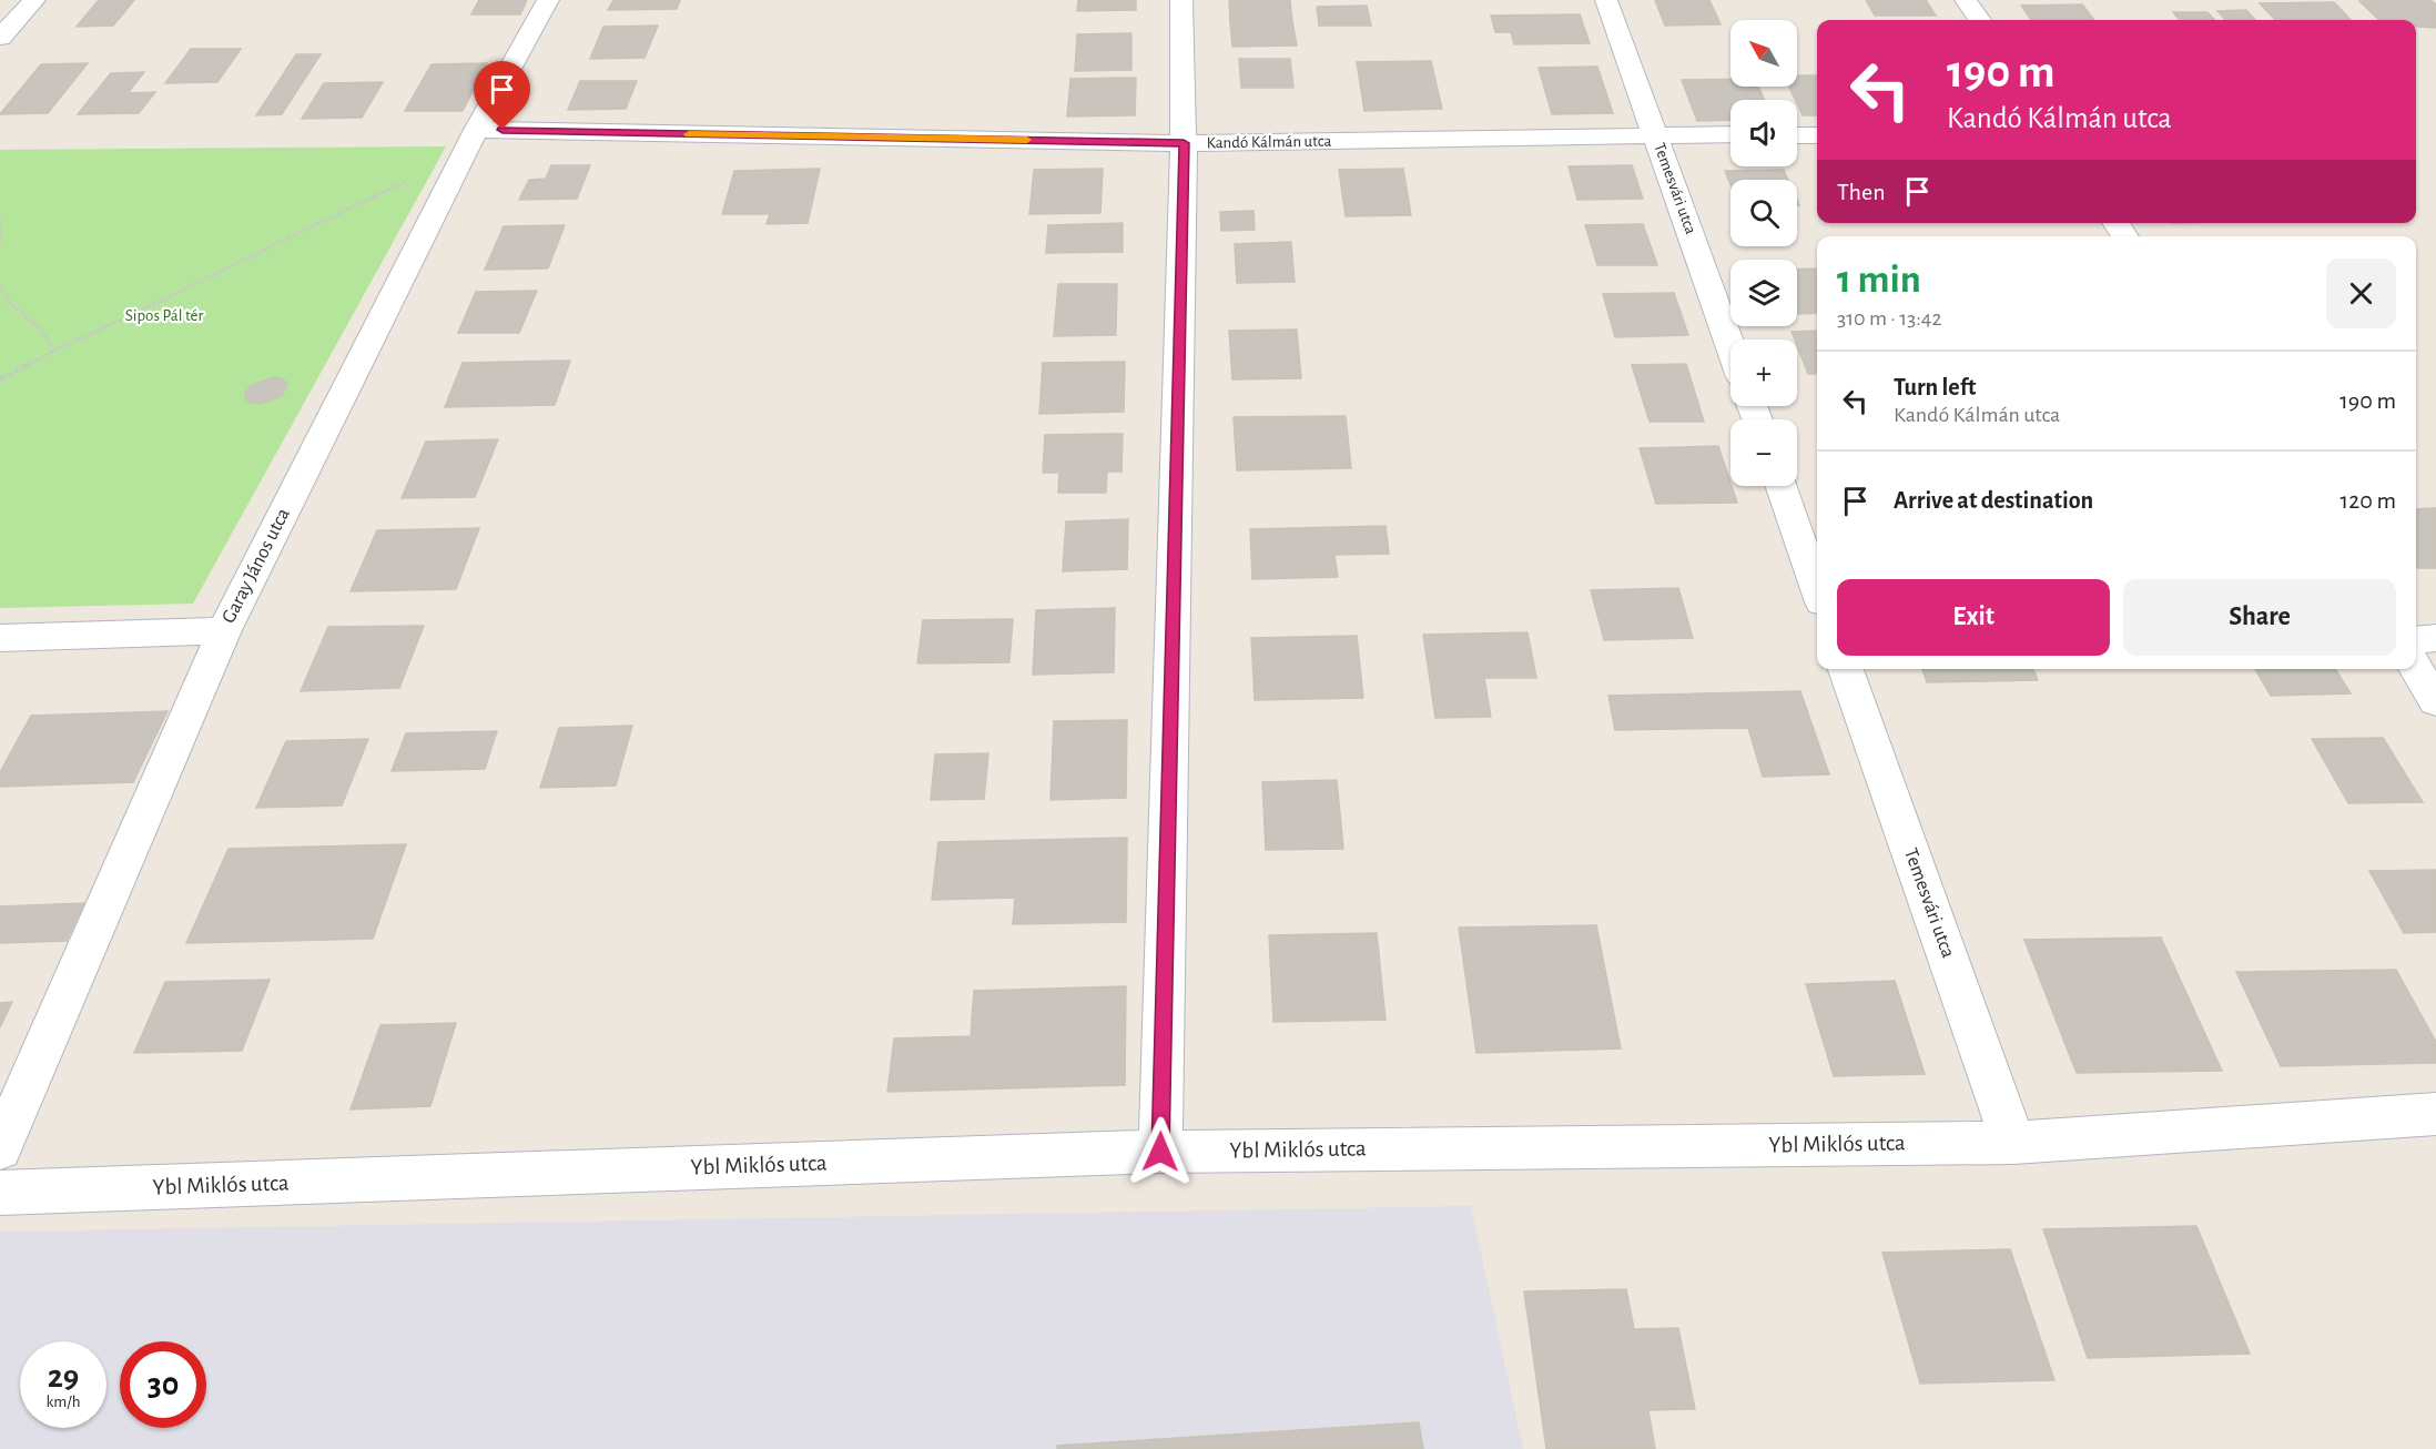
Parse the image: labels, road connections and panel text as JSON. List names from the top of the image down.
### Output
{
  "streets": {
    "street": [
      "Kandó Kálmán utca",
      "Temesvári utca",
      "Garay János utca",
      "Ybl Miklós utca"
    ]
  },
  "crossings": [
    ["Kandó Kálmán utca", "Temesvári utca"],
    ["Kandó Kálmán utca", "Garay János utca"],
    ["Temesvári utca", "Ybl Miklós utca"]
  ],
  "parks": ["Sipos Pál tér"],
  "north": "top left",
  "page": {
    "map_buttons": ["+", "−"],
    "turn": ["190 m", "Kandó Kálmán utca"],
    "then": "Then",
    "heading": ["1 min", "310 m · 13:42"],
    "list": [
      {
        "name": "Turn left",
        "note": "Kandó Kálmán utca",
        "value": "190 m"
      },
      {
        "name": "Arrive at destination",
        "value": "120 m"
      }
    ],
    "buttons": ["Exit", "Share"],
    "speed": "29 km/h",
    "limit": "30"
  }
}
